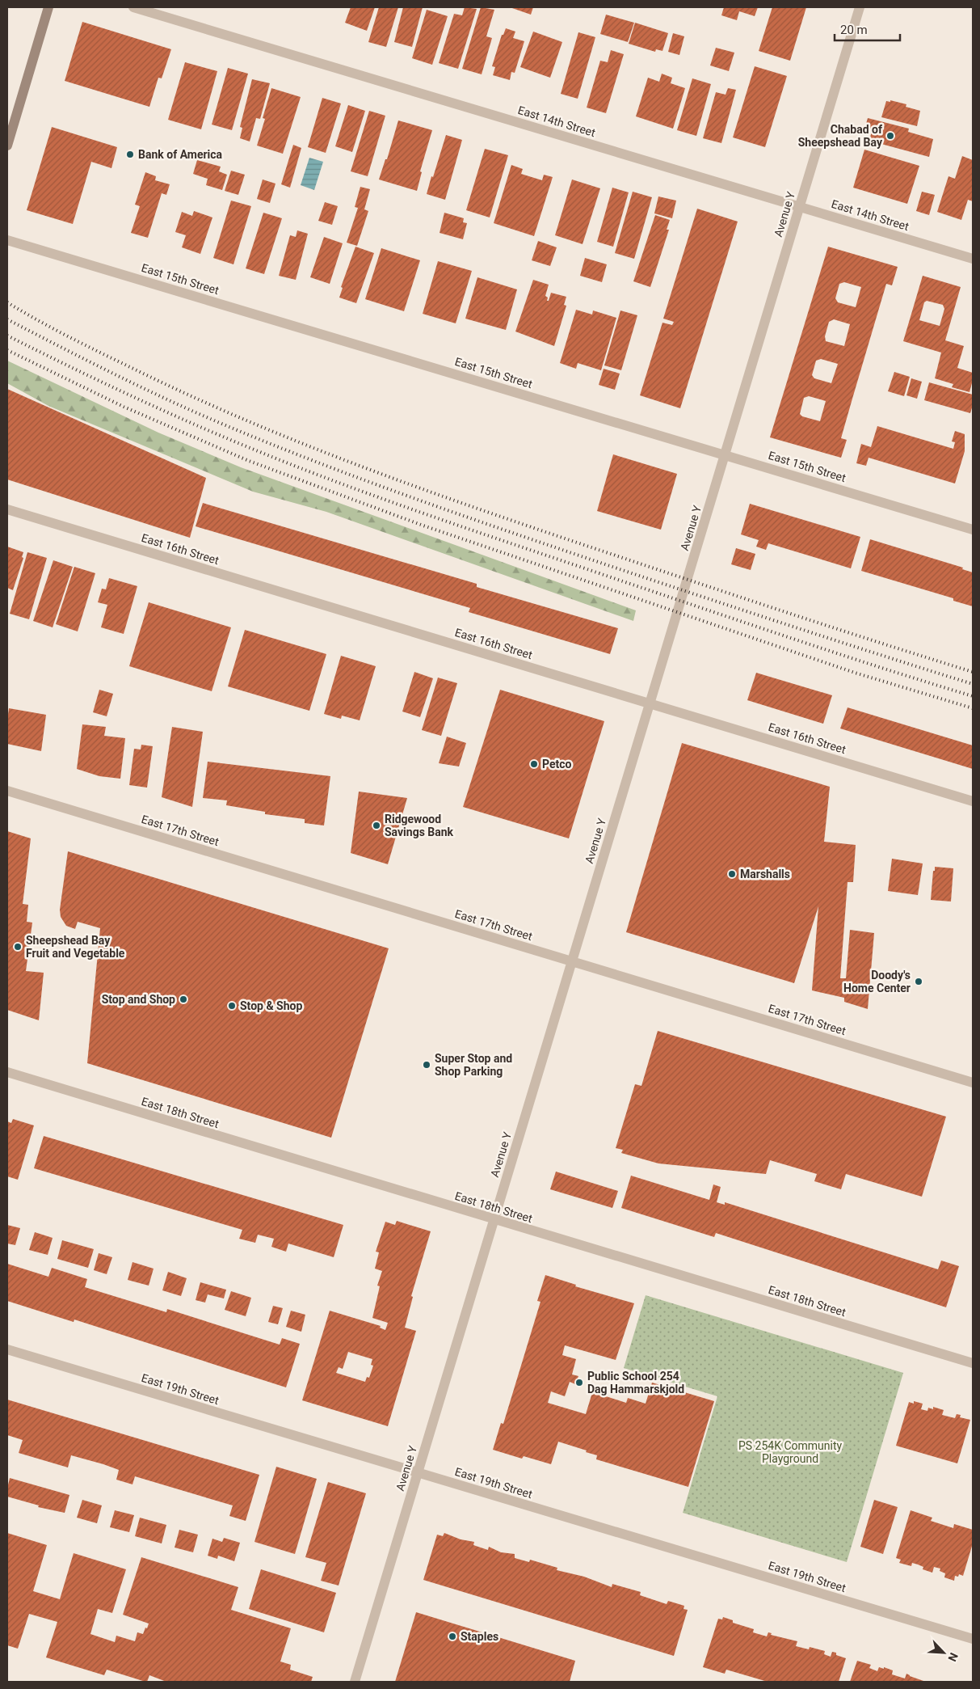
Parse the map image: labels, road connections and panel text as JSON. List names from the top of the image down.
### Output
{
  "streets": {
    "street": [
      "East 14th Street",
      "Avenue Y",
      "East 15th Street",
      "East 16th Street",
      "East 17th Street",
      "East 18th Street",
      "East 19th Street"
    ]
  },
  "crossings": [
    ["East 14th Street", "Avenue Y"],
    ["Avenue Y", "East 15th Street"],
    ["Avenue Y", "East 16th Street"],
    ["Avenue Y", "East 17th Street"],
    ["Avenue Y", "East 18th Street"],
    ["Avenue Y", "East 19th Street"]
  ],
  "parks": ["PS 254K Community Playground"],
  "places": [
    "Chabad of Sheepshead Bay",
    "Bank of America",
    "Petco",
    "Ridgewood Savings Bank",
    "Marshalls",
    "Sheepshead Bay Fruit and Vegetable",
    "Doody's Home Center",
    "Stop and Shop",
    "Stop & Shop",
    "Super Stop and Shop Parking",
    "Public School 254 Dag Hammarskjold",
    "Staples"
  ],
  "scale_bar": "20 m",
  "north": "bottom right"
}
